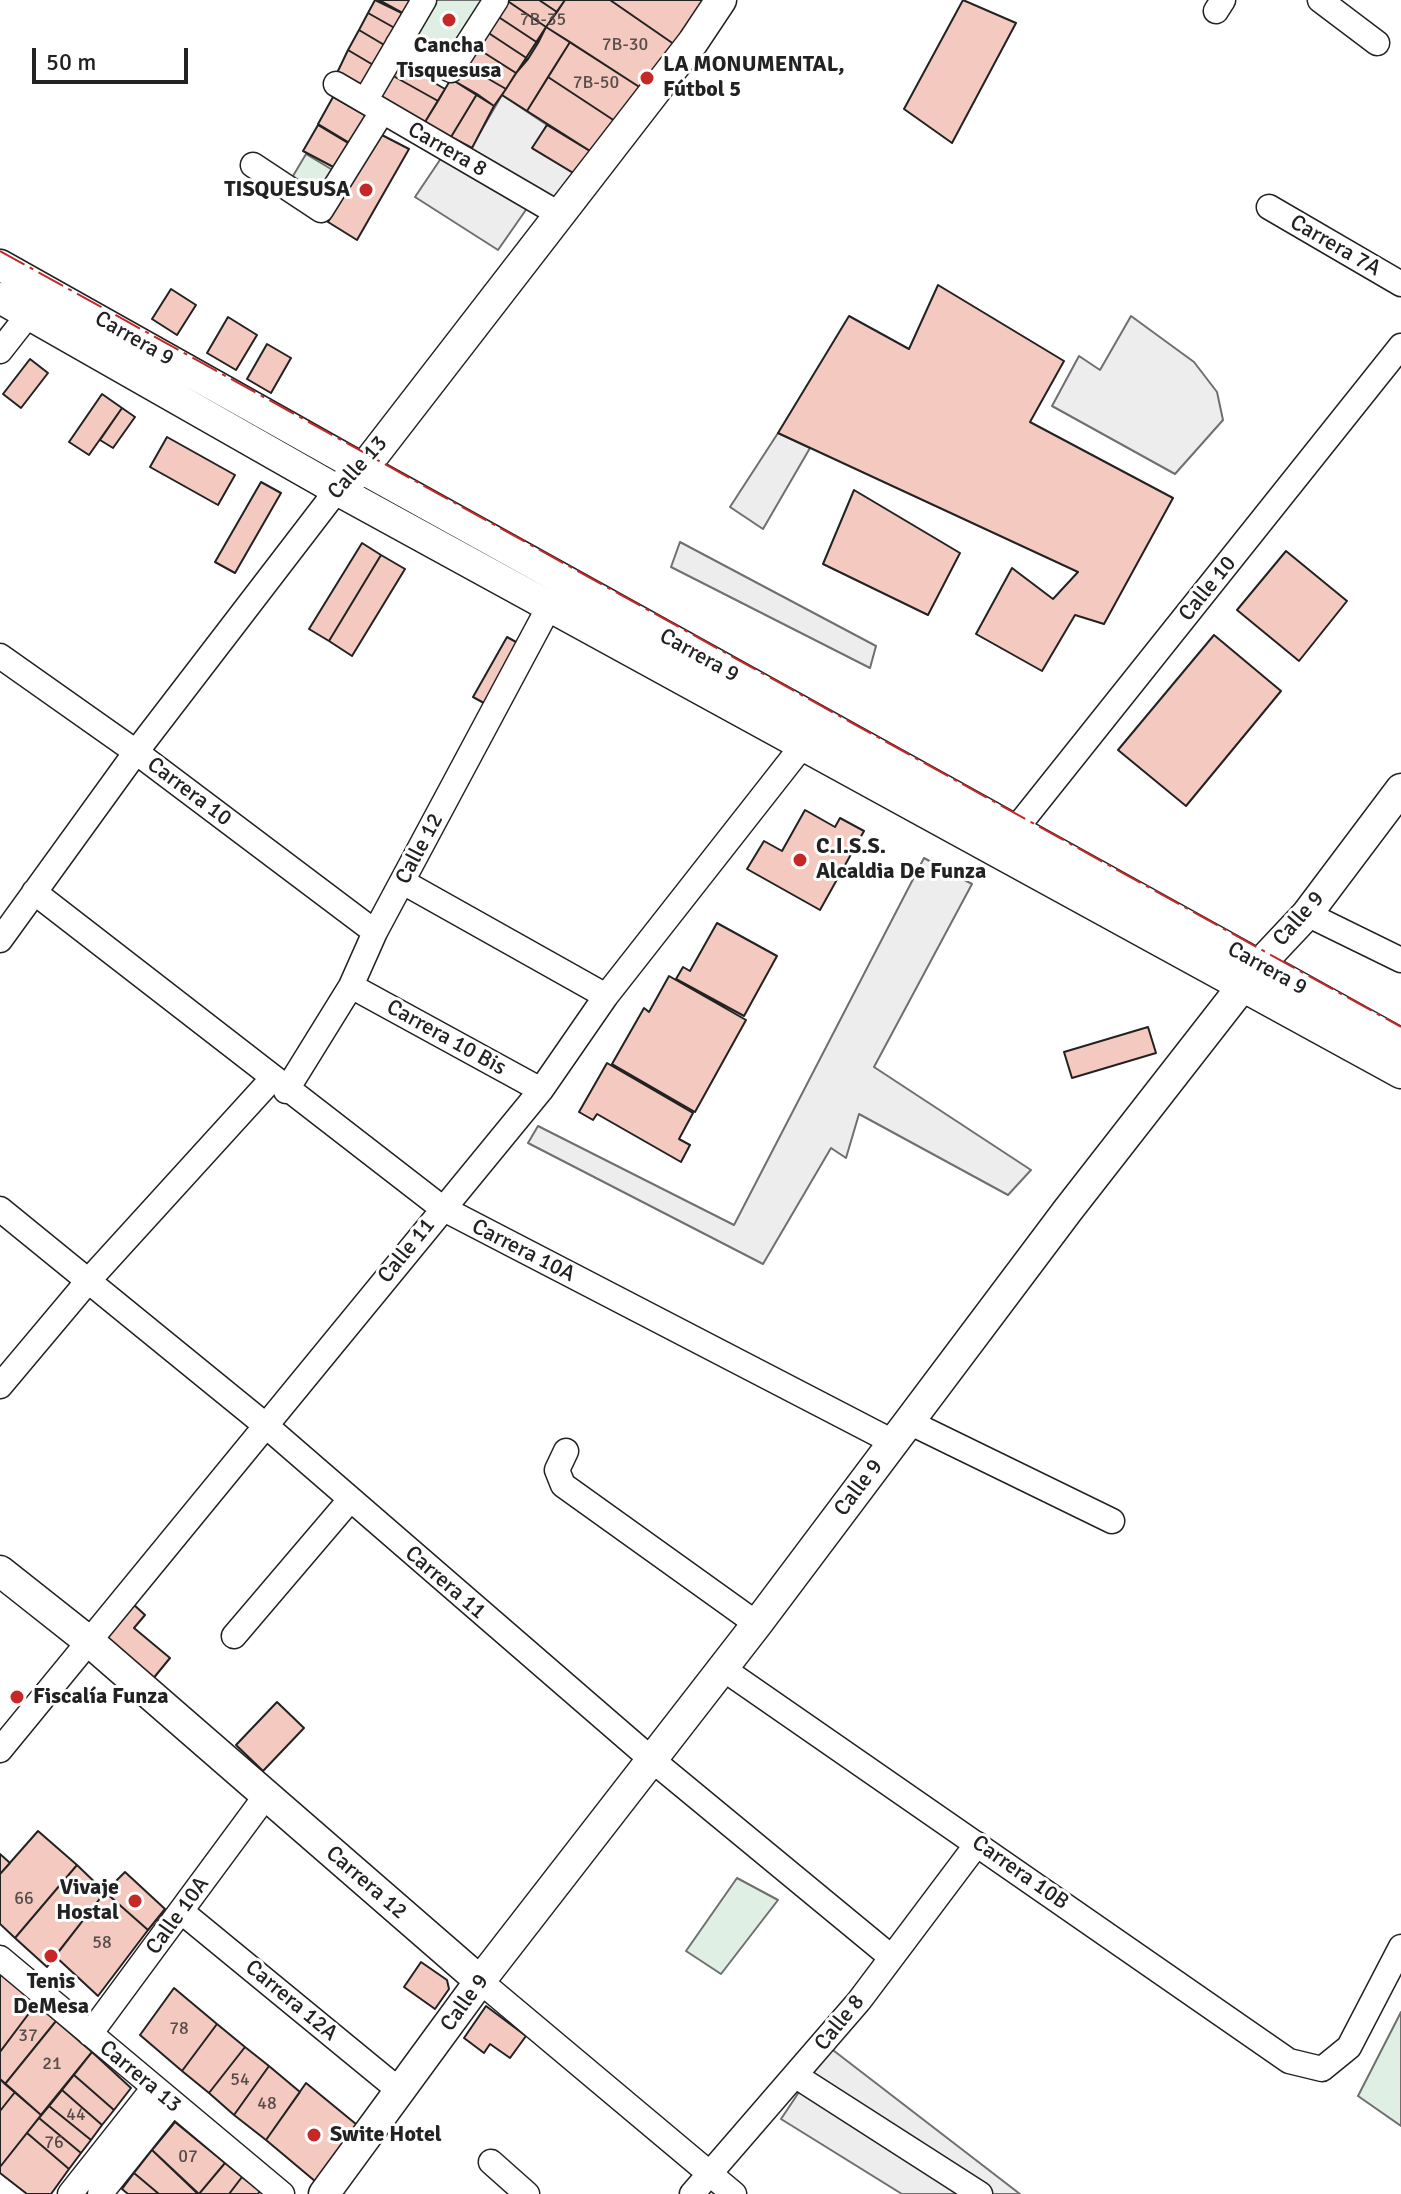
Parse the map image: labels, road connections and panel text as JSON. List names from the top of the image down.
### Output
{
  "streets": {
    "main road": [
      "Carrera 9",
      "Calle 13",
      "Calle 9",
      "Carrera 12"
    ],
    "street": [
      "Carrera 8",
      "Carrera 7A",
      "Calle 10",
      "Carrera 10",
      "Calle 12",
      "Carrera 10 Bis",
      "Calle 11",
      "Carrera 10A",
      "Carrera 11",
      "Carrera 10B",
      "Calle 10A",
      "Carrera 12A",
      "Calle 8",
      "Carrera 13"
    ]
  },
  "crossings": [
    ["Carrera 8", "Calle 13"],
    ["Carrera 9", "Calle 13"],
    ["Carrera 9", "Calle 10"],
    ["Carrera 9", "Calle 12"],
    ["Carrera 9", "Calle 9"],
    ["Carrera 9", "Calle 11"],
    ["Calle 13", "Carrera 10"],
    ["Calle 13", "Carrera 10A"],
    ["Carrera 10", "Calle 12"],
    ["Calle 12", "Carrera 10 Bis"],
    ["Calle 12", "Carrera 10A"],
    ["Calle 12", "Carrera 11"],
    ["Calle 9", "Carrera 10A"],
    ["Calle 9", "Carrera 11"],
    ["Calle 9", "Carrera 10B"],
    ["Calle 9", "Carrera 12"],
    ["Calle 9", "Carrera 12A"],
    ["Carrera 10 Bis", "Calle 11"],
    ["Calle 11", "Carrera 10A"],
    ["Calle 11", "Carrera 11"],
    ["Calle 11", "Carrera 12"],
    ["Carrera 11", "Calle 8"],
    ["Carrera 10B", "Calle 8"],
    ["Carrera 12", "Calle 10A"],
    ["Carrera 12", "Calle 8"],
    ["Calle 10A", "Carrera 12A"],
    ["Calle 10A", "Carrera 13"]
  ],
  "places": [
    "Cancha Tisquesusa",
    "LA MONUMENTAL, Fútbol 5",
    "TISQUESUSA",
    "C.I.S.S. Alcaldia De Funza",
    "Fiscalía Funza",
    "Vivaje Hostal",
    "Tenis DeMesa",
    "Swite Hotel"
  ],
  "house_numbers": [
    "7B-35",
    "7B-30",
    "7B-50",
    "66",
    "58",
    "78",
    "37",
    "21",
    "54",
    "48",
    "44",
    "76",
    "07"
  ],
  "scale_bar": "50 m"
}
